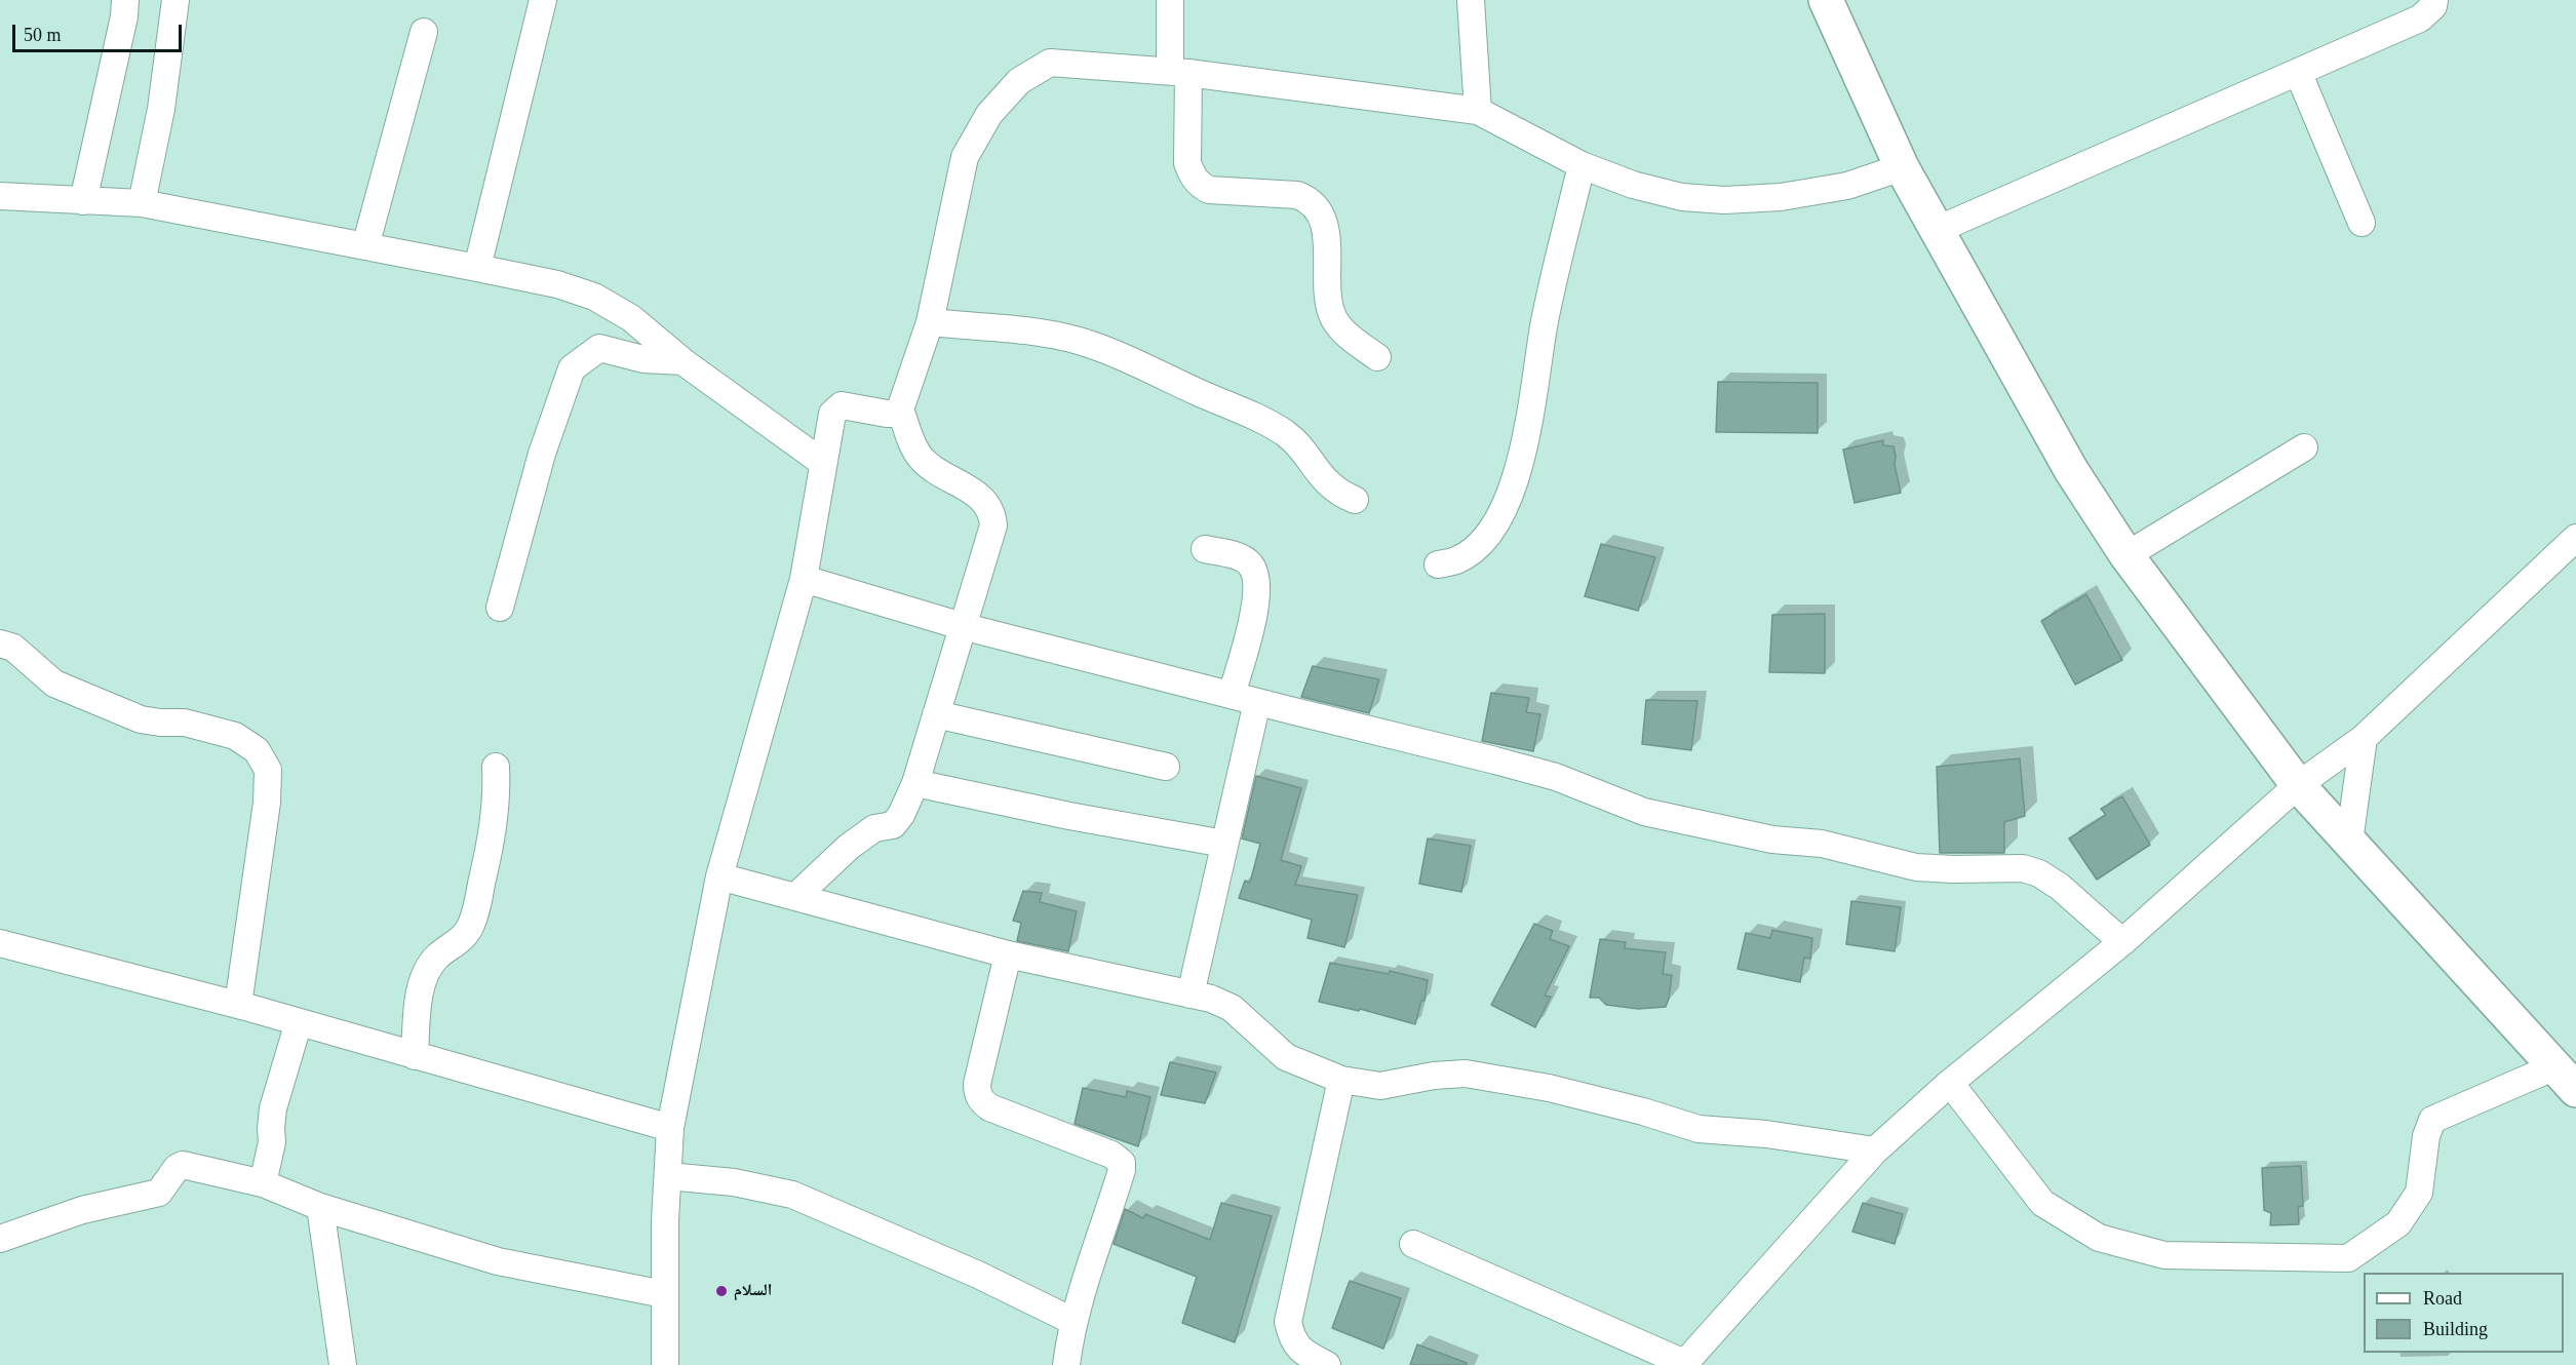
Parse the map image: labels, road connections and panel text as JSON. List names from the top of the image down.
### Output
{
  "places": ["السلام"],
  "legend": ["Road", "Building"],
  "scale_bar": "50 m"
}
